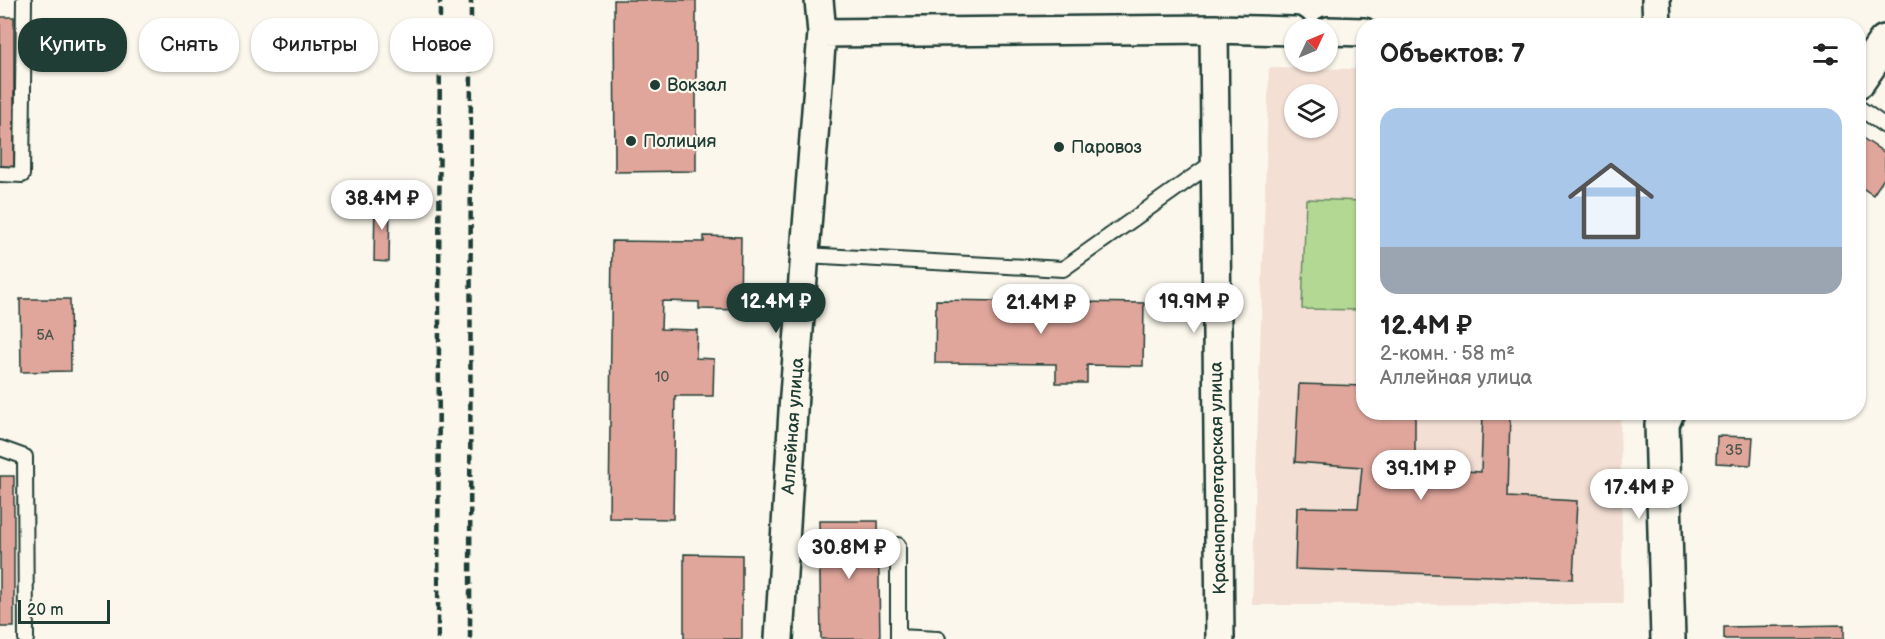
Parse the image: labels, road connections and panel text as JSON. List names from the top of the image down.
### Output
{
  "streets": {
    "street": ["Аллейная улица", "Краснопролетарская улица"]
  },
  "places": ["Вокзал", "Полиция", "Паровоз"],
  "house_numbers": ["5А", "10", "35"],
  "scale_bar": "20 m",
  "north": "top right",
  "page": {
    "chip": [
      "Купить",
      "Снять",
      "Фильтры",
      "Новое"
    ],
    "heading": "Объектов: 7",
    "list": [
      {
        "name": "12.4M ₽",
        "note": "2-комн. · 58 m² · Аллейная улица"
      }
    ],
    "price": [
      "38.4M ₽",
      "12.4M ₽",
      "19.9M ₽",
      "21.4M ₽",
      "39.1M ₽",
      "17.4M ₽",
      "30.8M ₽"
    ],
    "scale": "20 m"
  }
}
